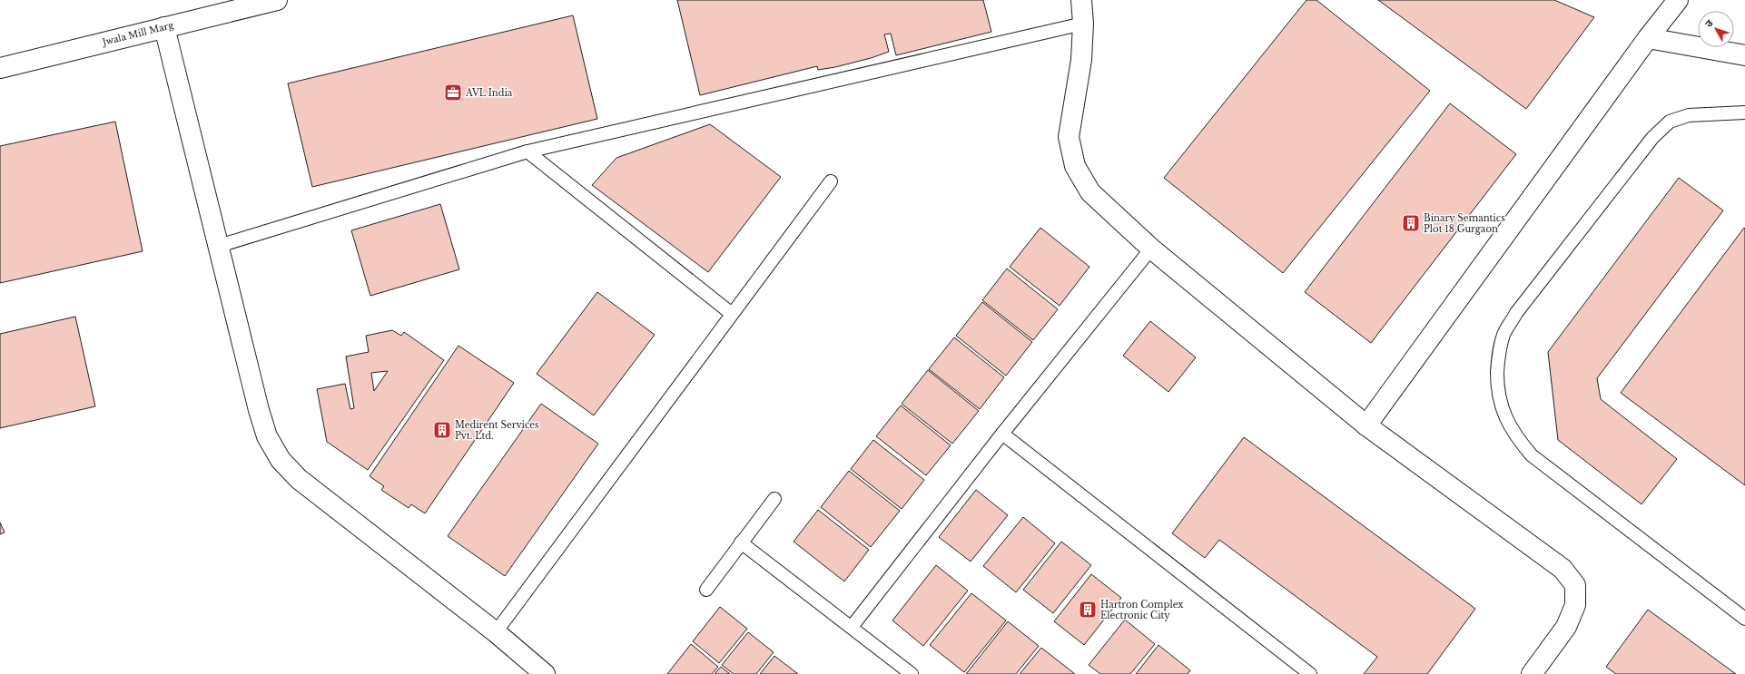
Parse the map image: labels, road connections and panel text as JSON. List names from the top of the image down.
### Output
{
  "streets": {
    "street": ["Jwala Mill Marg"]
  },
  "places": {
    "office": ["AVL India"],
    "building": ["Binary Semantics Plot 18 Gurgaon", "Medirent Services Pvt. Ltd.", "Hartron Complex Electronic City"]
  },
  "north": "top left"
}
